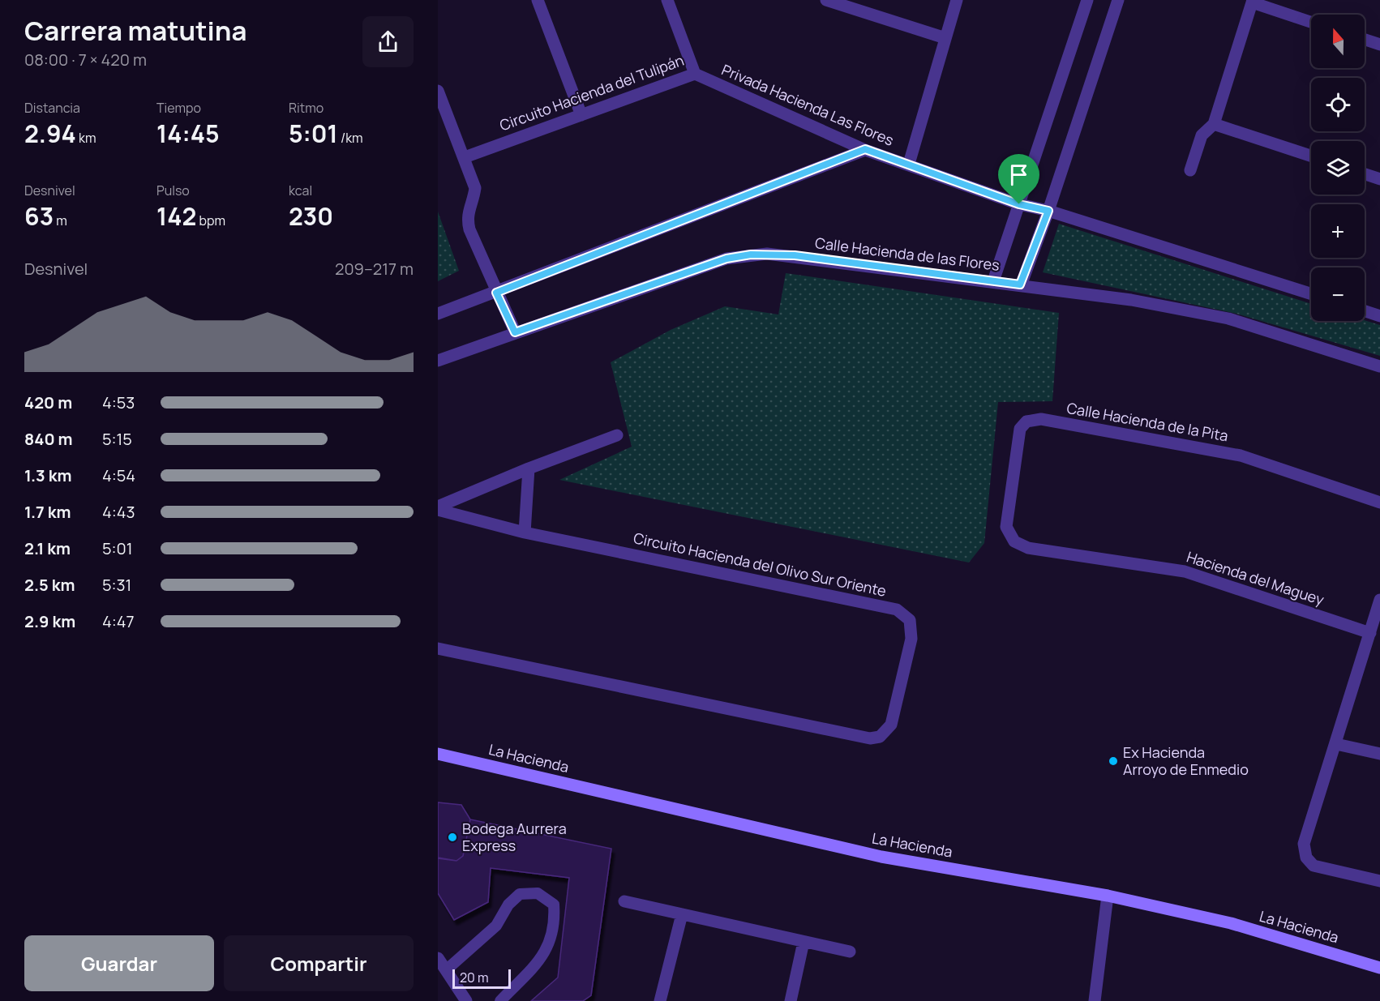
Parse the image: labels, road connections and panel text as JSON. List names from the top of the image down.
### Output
{
  "streets": {
    "street": [
      "Circuito Hacienda del Tulipán",
      "Privada Hacienda Las Flores",
      "Calle Hacienda de las Flores",
      "Calle Hacienda de la Pita",
      "Circuito Hacienda del Olivo Sur Oriente",
      "Hacienda del Maguey",
      "La Hacienda"
    ]
  },
  "crossings": [
    ["Circuito Hacienda del Tulipán", "Privada Hacienda Las Flores"],
    ["Calle Hacienda de la Pita", "Hacienda del Maguey"]
  ],
  "places": ["Ex Hacienda Arroyo de Enmedio", "Bodega Aurrera Express"],
  "scale_bar": "20 m",
  "north": "top",
  "page": {
    "heading": ["Carrera matutina", "08:00 · 7 × 420 m"],
    "map_buttons": ["+", "−"],
    "stats": [
      ["Distancia", "2.94 km"],
      ["Tiempo", "14:45"],
      ["Ritmo", "5:01 /km"],
      ["Desnivel", "63 m"],
      ["Pulso", "142 bpm"],
      ["kcal", "230"]
    ],
    "chart": ["Desnivel", "209–217 m"],
    "list": [
      {
        "name": "420 m",
        "note": "4:53"
      },
      {
        "name": "840 m",
        "note": "5:15"
      },
      {
        "name": "1.3 km",
        "note": "4:54"
      },
      {
        "name": "1.7 km",
        "note": "4:43"
      },
      {
        "name": "2.1 km",
        "note": "5:01"
      },
      {
        "name": "2.5 km",
        "note": "5:31"
      },
      {
        "name": "2.9 km",
        "note": "4:47"
      }
    ],
    "buttons": ["Guardar", "Compartir"],
    "scale": "20 m"
  }
}
